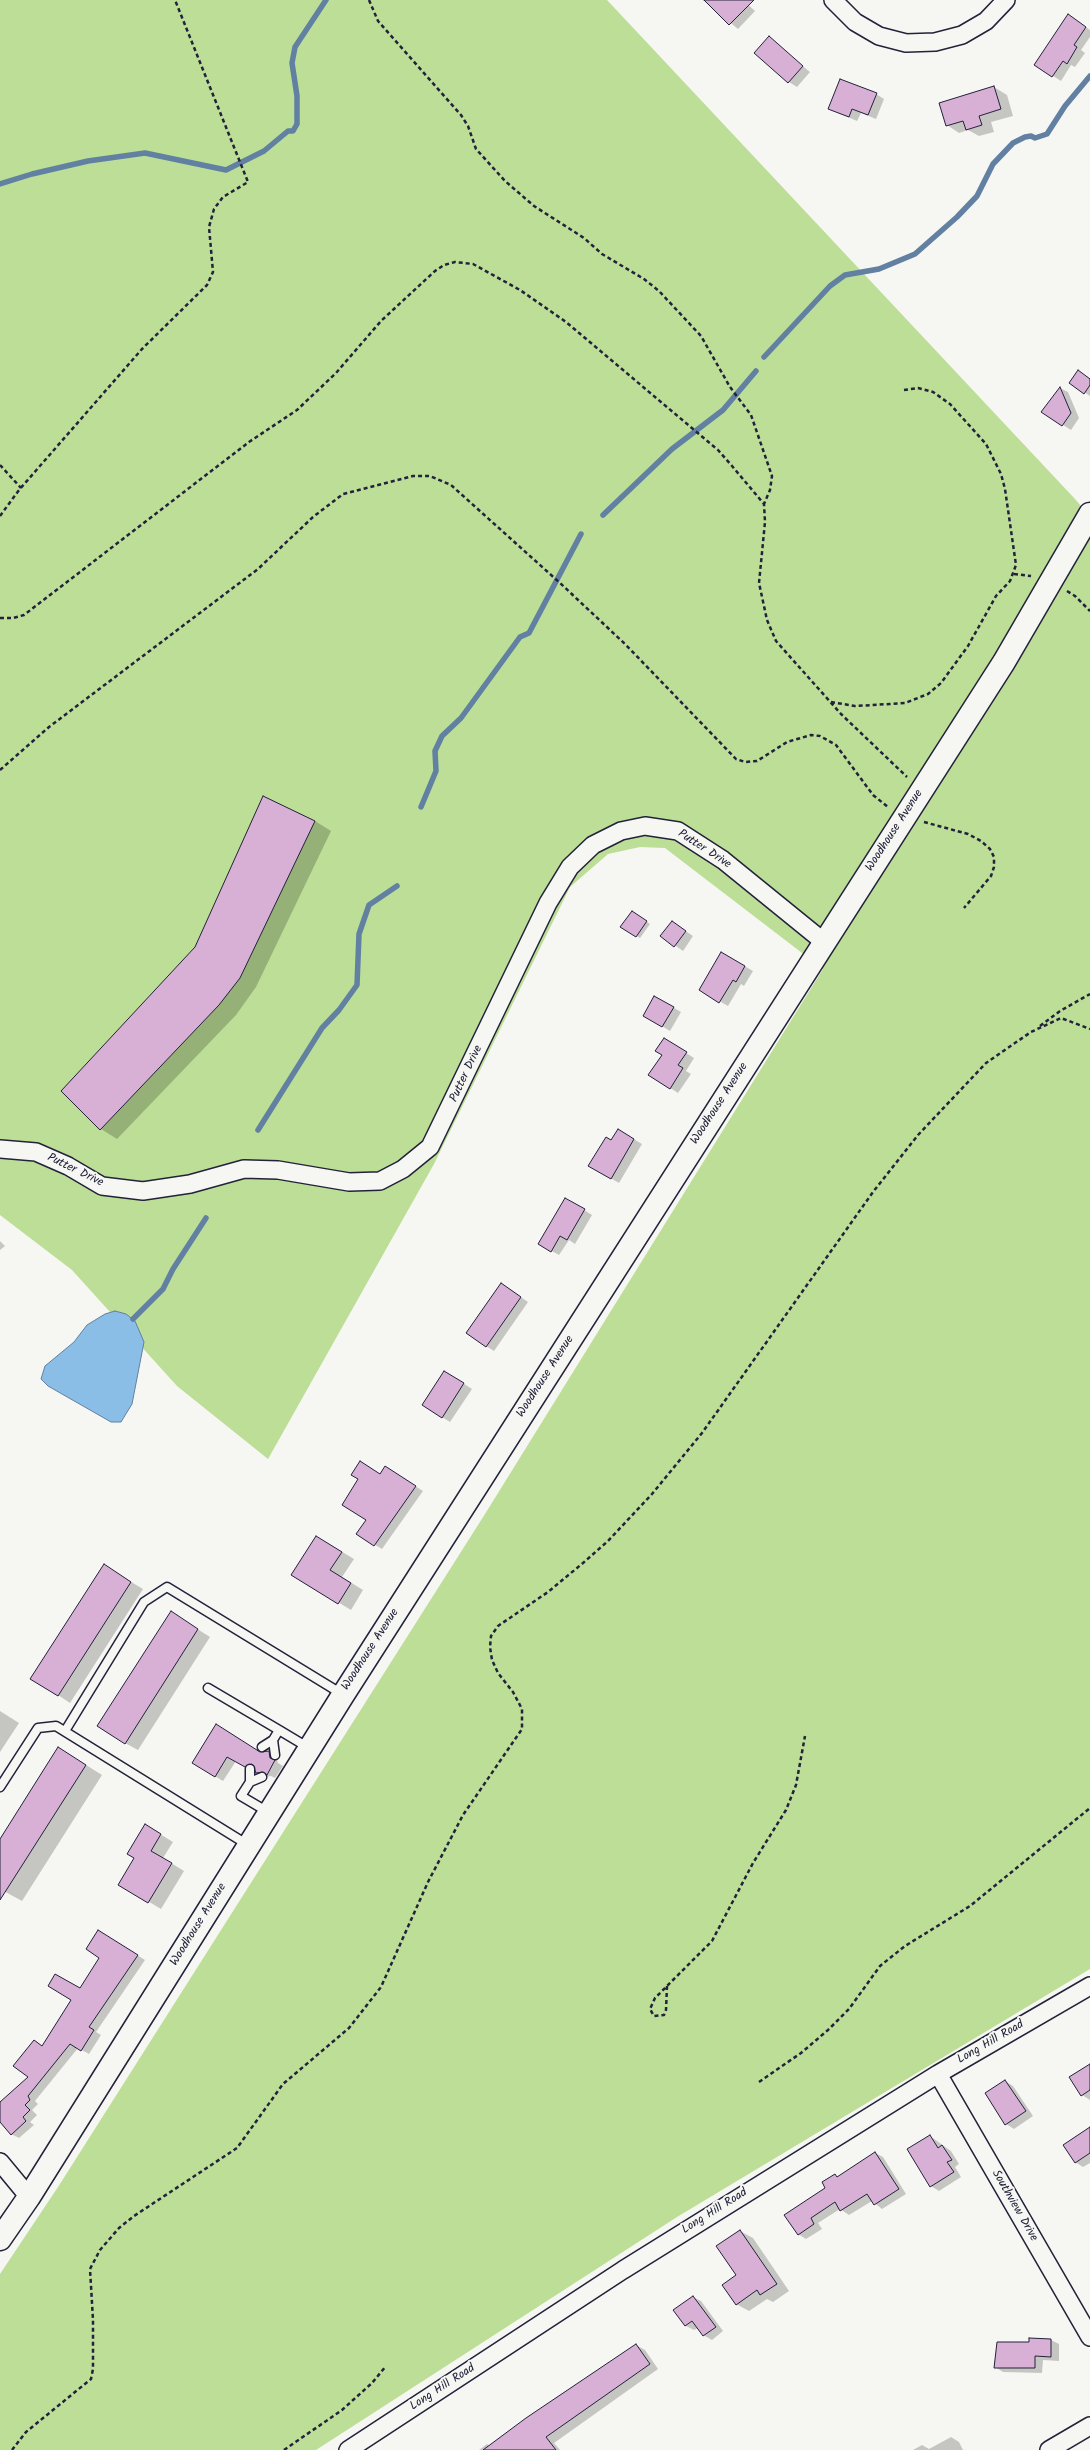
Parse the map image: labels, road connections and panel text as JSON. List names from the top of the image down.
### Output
{
  "streets": {
    "main road": ["Woodhouse Avenue"],
    "street": ["Putter Drive", "Long Hill Road", "Southview Drive"]
  },
  "crossings": [
    ["Woodhouse Avenue", "Putter Drive"],
    ["Long Hill Road", "Southview Drive"]
  ]
}
